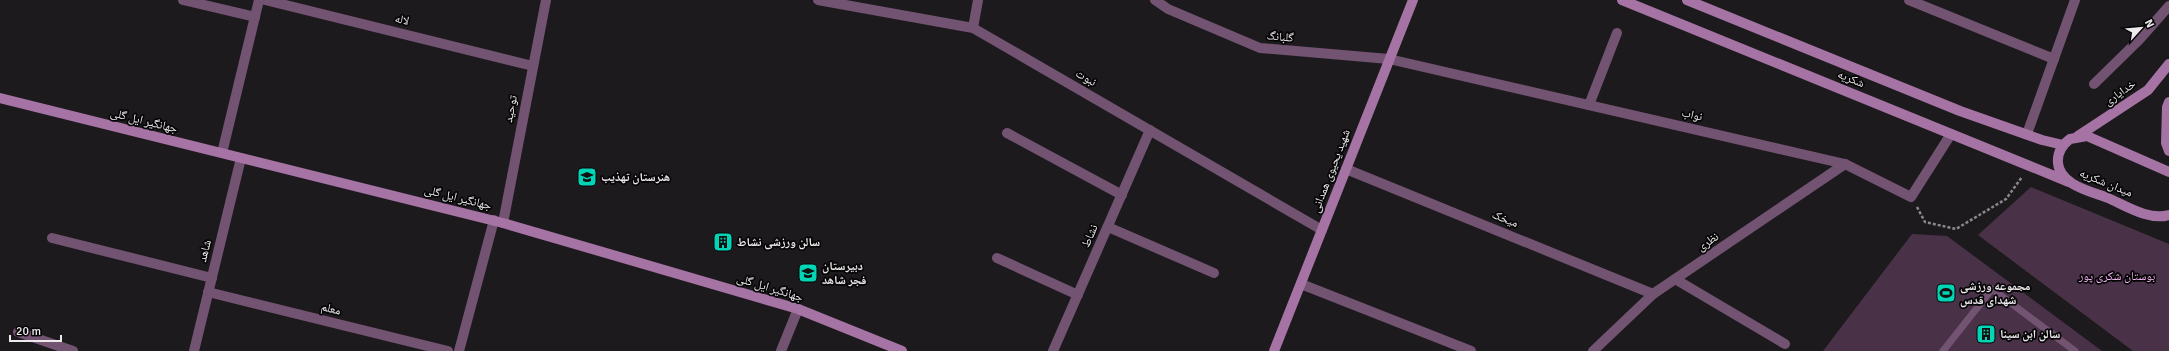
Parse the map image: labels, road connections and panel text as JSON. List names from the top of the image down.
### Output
{
  "streets": {
    "main road": [
      "شکریه",
      "خدایاری",
      "جهانگیر ایل گلی",
      "شهید یحیوی همدانی",
      "میدان شکریه"
    ],
    "street": [
      "لاله",
      "گلبانگ",
      "نبوت",
      "توحید",
      "نواب",
      "میخک",
      "نشاط",
      "نظری",
      "شاهد",
      "معلم"
    ]
  },
  "crossings": [
    ["لاله", "توحید"],
    ["گلبانگ", "نواب"],
    ["گلبانگ", "شهید یحیوی همدانی"],
    ["نبوت", "شهید یحیوی همدانی"],
    ["نبوت", "نشاط"],
    ["شکریه", "میدان شکریه"],
    ["توحید", "جهانگیر ایل گلی"],
    ["نواب", "شهید یحیوی همدانی"],
    ["نواب", "نظری"],
    ["جهانگیر ایل گلی", "شاهد"],
    ["شهید یحیوی همدانی", "میخک"],
    ["میخک", "نظری"],
    ["شاهد", "معلم"]
  ],
  "parks": ["بوستان شکری پور"],
  "places": {
    "school or university": ["هنرستان تهذیب", "دبیرستان فجر شاهد"],
    "building": ["سالن ورزشی نشاط", "سالن ابن سینا"],
    "sports": ["مجموعه ورزشی شهدای قدس"]
  },
  "scale_bar": "20 m",
  "north": "top right"
}
